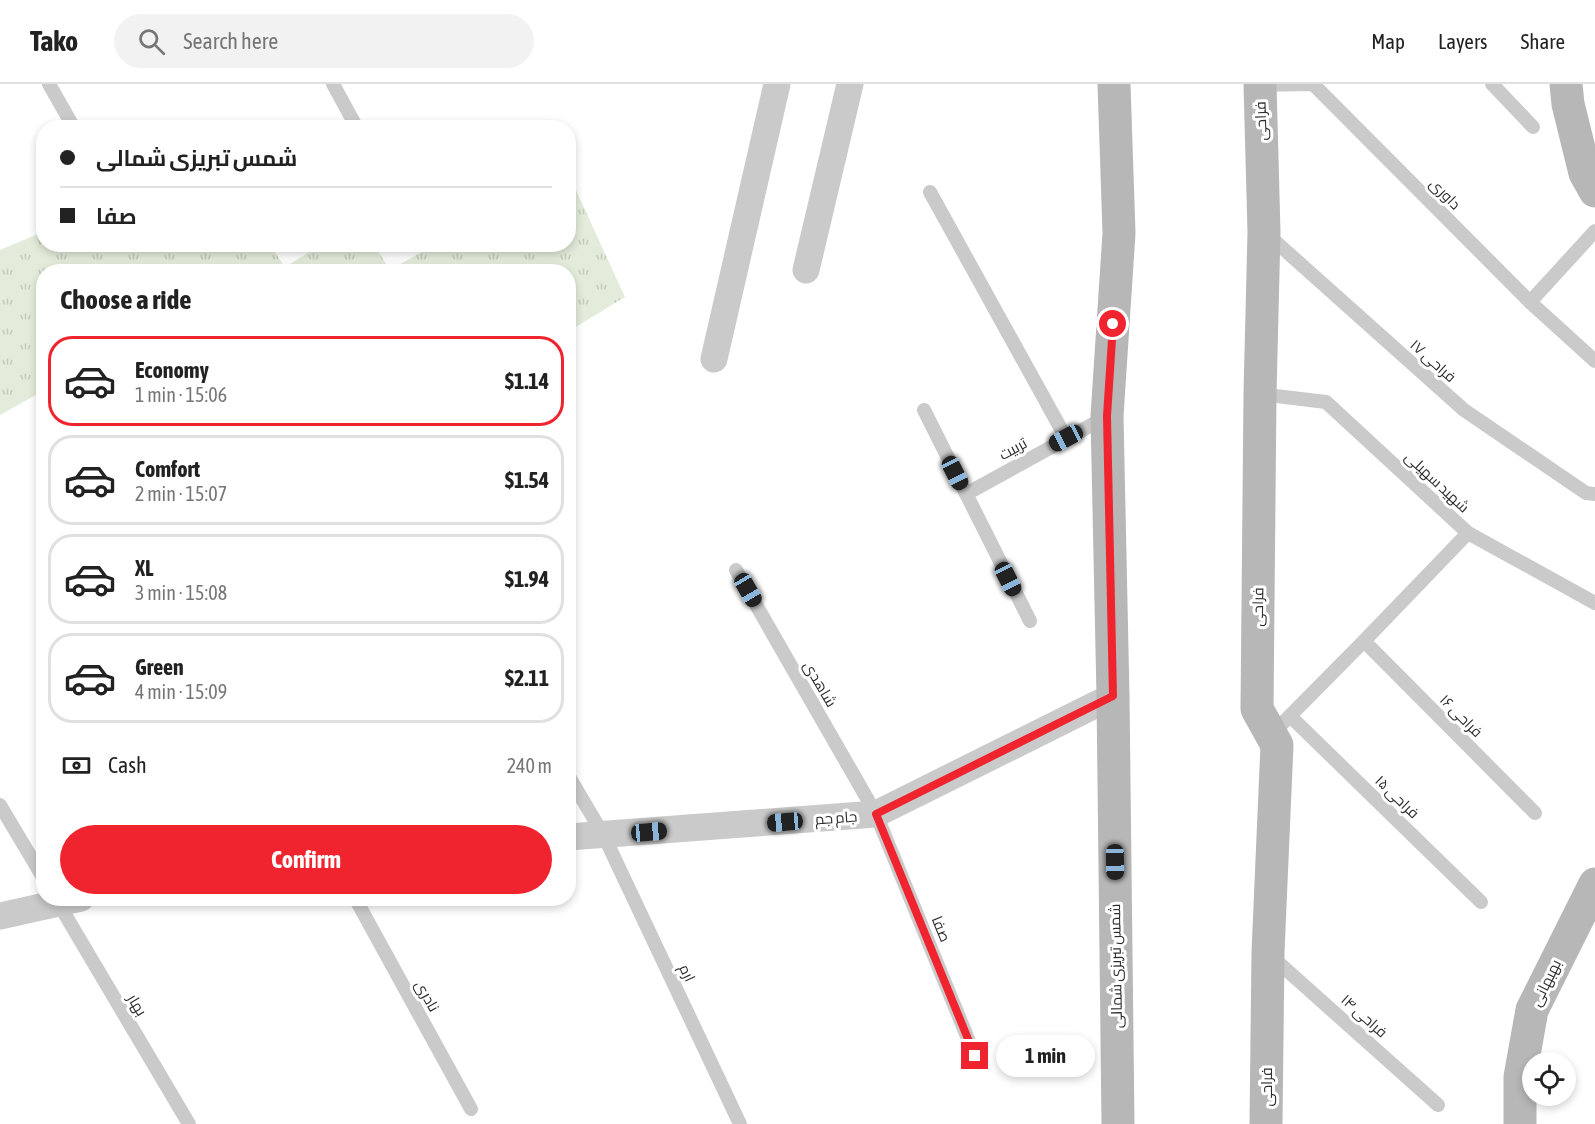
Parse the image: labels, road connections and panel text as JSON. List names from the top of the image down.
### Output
{
  "streets": {
    "street": [
      "فراحی",
      "جام جم",
      "شمس تبریزی شمالی",
      "بهبهانی"
    ],
    "lane": [
      "داوری",
      "فراحی ۱۷",
      "تربیت",
      "شهید سهیلی",
      "شاهدی",
      "فراحی ۱۶",
      "فراحی ۱۵",
      "صفا",
      "ارم",
      "نادری",
      "بهار",
      "فراحی ۱۴"
    ]
  },
  "crossings": [
    ["فراحی", "داوری"],
    ["فراحی", "فراحی ۱۷"],
    ["فراحی", "شهید سهیلی"],
    ["فراحی", "فراحی ۱۵"],
    ["فراحی", "فراحی ۱۴"],
    ["تربیت", "شمس تبریزی شمالی"],
    ["شاهدی", "جام جم"],
    ["شاهدی", "صفا"],
    ["جام جم", "صفا"],
    ["جام جم", "شمس تبریزی شمالی"],
    ["جام جم", "ارم"]
  ],
  "page": {
    "header": "Tako",
    "search": "Search here",
    "nav": ["Map", "Layers", "Share"],
    "banner": ["شمس تبریزی شمالی", "صفا"],
    "heading": "Choose a ride",
    "list": [
      {
        "name": "Economy",
        "note": "1 min · 15:06",
        "value": "$1.14"
      },
      {
        "name": "Comfort",
        "note": "2 min · 15:07",
        "value": "$1.54"
      },
      {
        "name": "XL",
        "note": "3 min · 15:08",
        "value": "$1.94"
      },
      {
        "name": "Green",
        "note": "4 min · 15:09",
        "value": "$2.11"
      }
    ],
    "pay": ["Cash", "240 m"],
    "buttons": "Confirm",
    "bubble": "1 min"
  }
}
